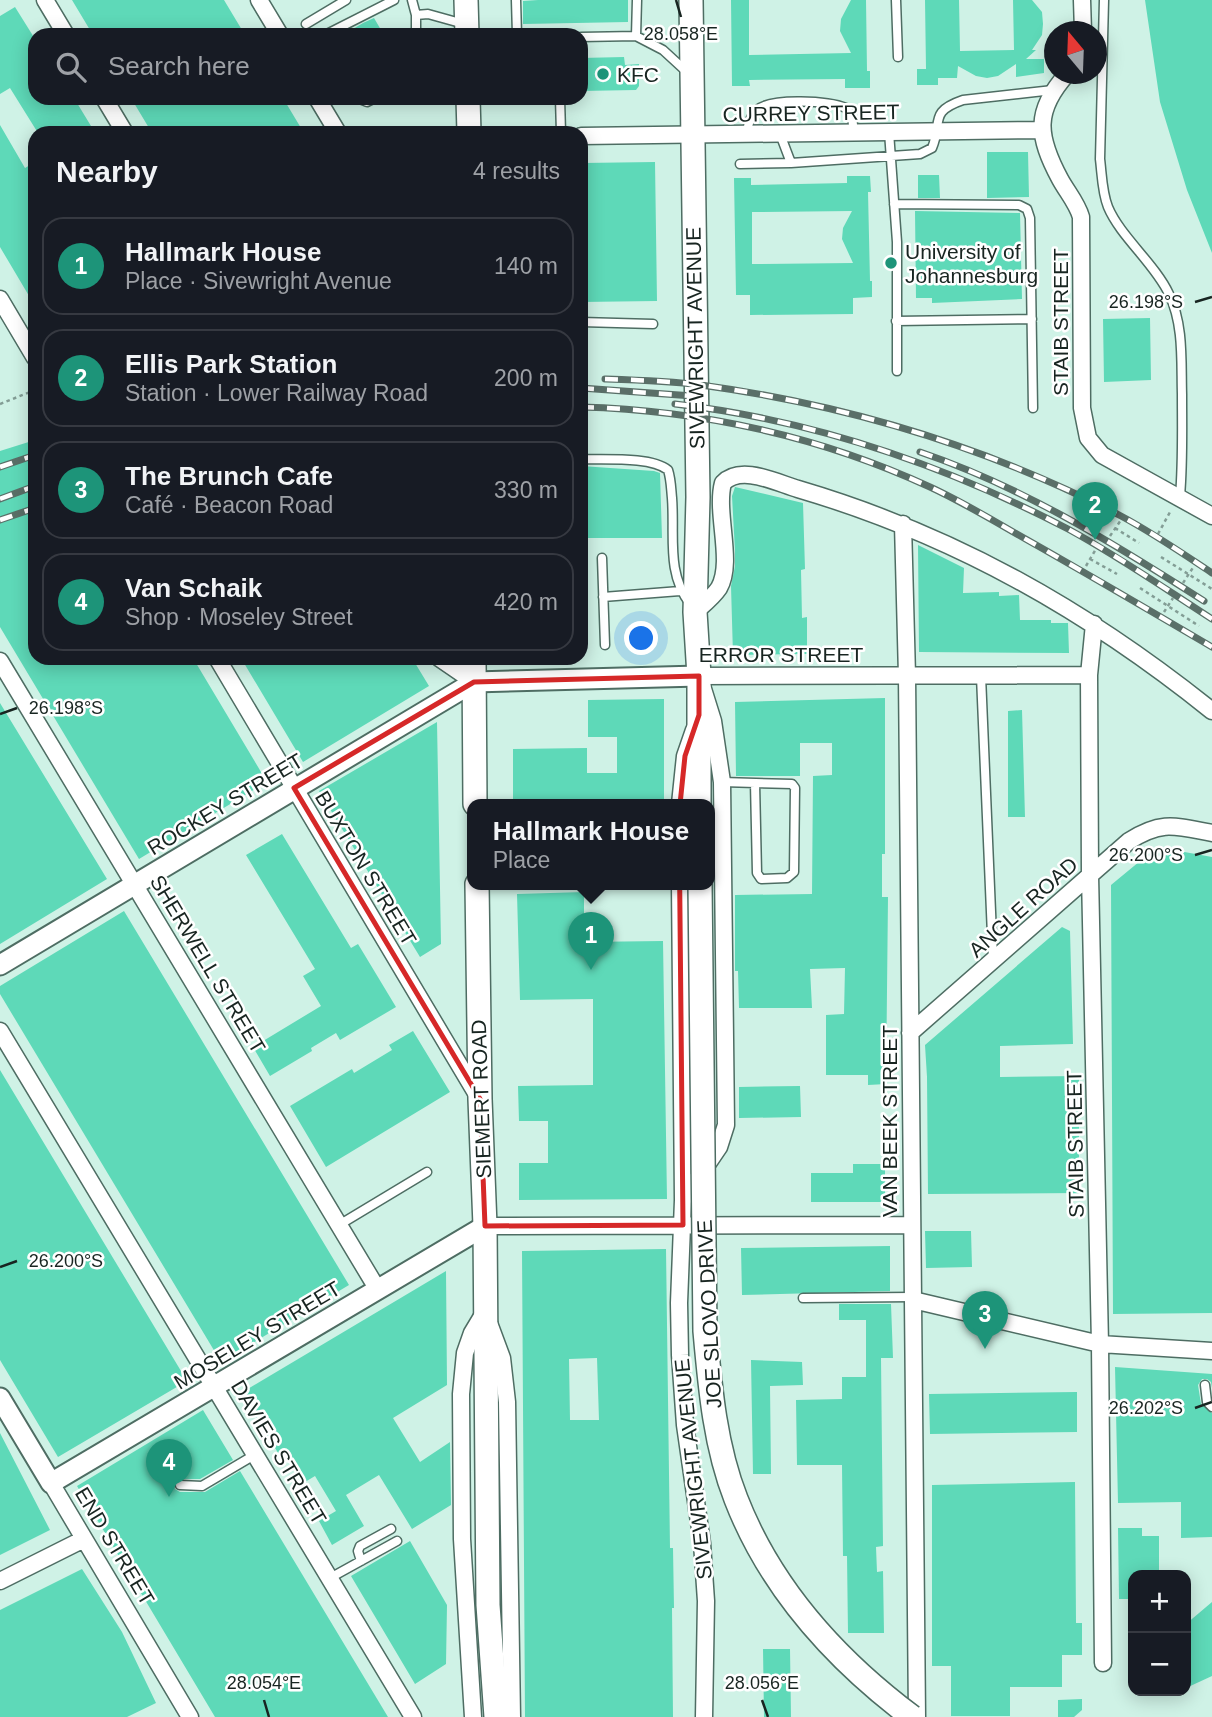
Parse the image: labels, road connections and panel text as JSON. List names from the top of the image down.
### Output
{
  "streets": {
    "main road": ["SIVEWRIGHT AVENUE", "SIEMERT ROAD", "JOE SLOVO DRIVE"],
    "street": [
      "CURREY STREET",
      "STAIB STREET",
      "ERROR STREET",
      "ROCKEY STREET",
      "BUXTON STREET",
      "ANGLE ROAD",
      "SHERWELL STREET",
      "VAN BEEK STREET",
      "MOSELEY STREET",
      "DAVIES STREET",
      "END STREET"
    ]
  },
  "crossings": [
    ["CURREY STREET", "STAIB STREET"],
    ["CURREY STREET", "SIVEWRIGHT AVENUE"],
    ["STAIB STREET", "ERROR STREET"],
    ["STAIB STREET", "ANGLE ROAD"],
    ["SIVEWRIGHT AVENUE", "ERROR STREET"],
    ["ERROR STREET", "ROCKEY STREET"],
    ["ERROR STREET", "VAN BEEK STREET"],
    ["ROCKEY STREET", "BUXTON STREET"],
    ["ROCKEY STREET", "SHERWELL STREET"],
    ["BUXTON STREET", "SIEMERT ROAD"],
    ["ANGLE ROAD", "VAN BEEK STREET"],
    ["SHERWELL STREET", "MOSELEY STREET"],
    ["SIEMERT ROAD", "MOSELEY STREET"],
    ["VAN BEEK STREET", "JOE SLOVO DRIVE"],
    ["MOSELEY STREET", "DAVIES STREET"],
    ["MOSELEY STREET", "END STREET"]
  ],
  "places": ["KFC", "University of Johannesburg"],
  "north": "top",
  "page": {
    "search": "Search here",
    "heading": ["Nearby", "4 results"],
    "list": [
      {
        "mark": "1",
        "name": "Hallmark House",
        "note": "Place · Sivewright Avenue",
        "value": "140 m"
      },
      {
        "mark": "2",
        "name": "Ellis Park Station",
        "note": "Station · Lower Railway Road",
        "value": "200 m"
      },
      {
        "mark": "3",
        "name": "The Brunch Cafe",
        "note": "Café · Beacon Road",
        "value": "330 m"
      },
      {
        "mark": "4",
        "name": "Van Schaik",
        "note": "Shop · Moseley Street",
        "value": "420 m"
      }
    ],
    "pins": [
      "2",
      "1",
      "3",
      "4"
    ],
    "popup": ["Hallmark House", "Place"],
    "map_buttons": ["+", "−"]
  },
  "coordinates": [
    "28.058°E",
    "26.198°S",
    "26.200°S",
    "26.202°S",
    "28.054°E",
    "28.056°E"
  ]
}
